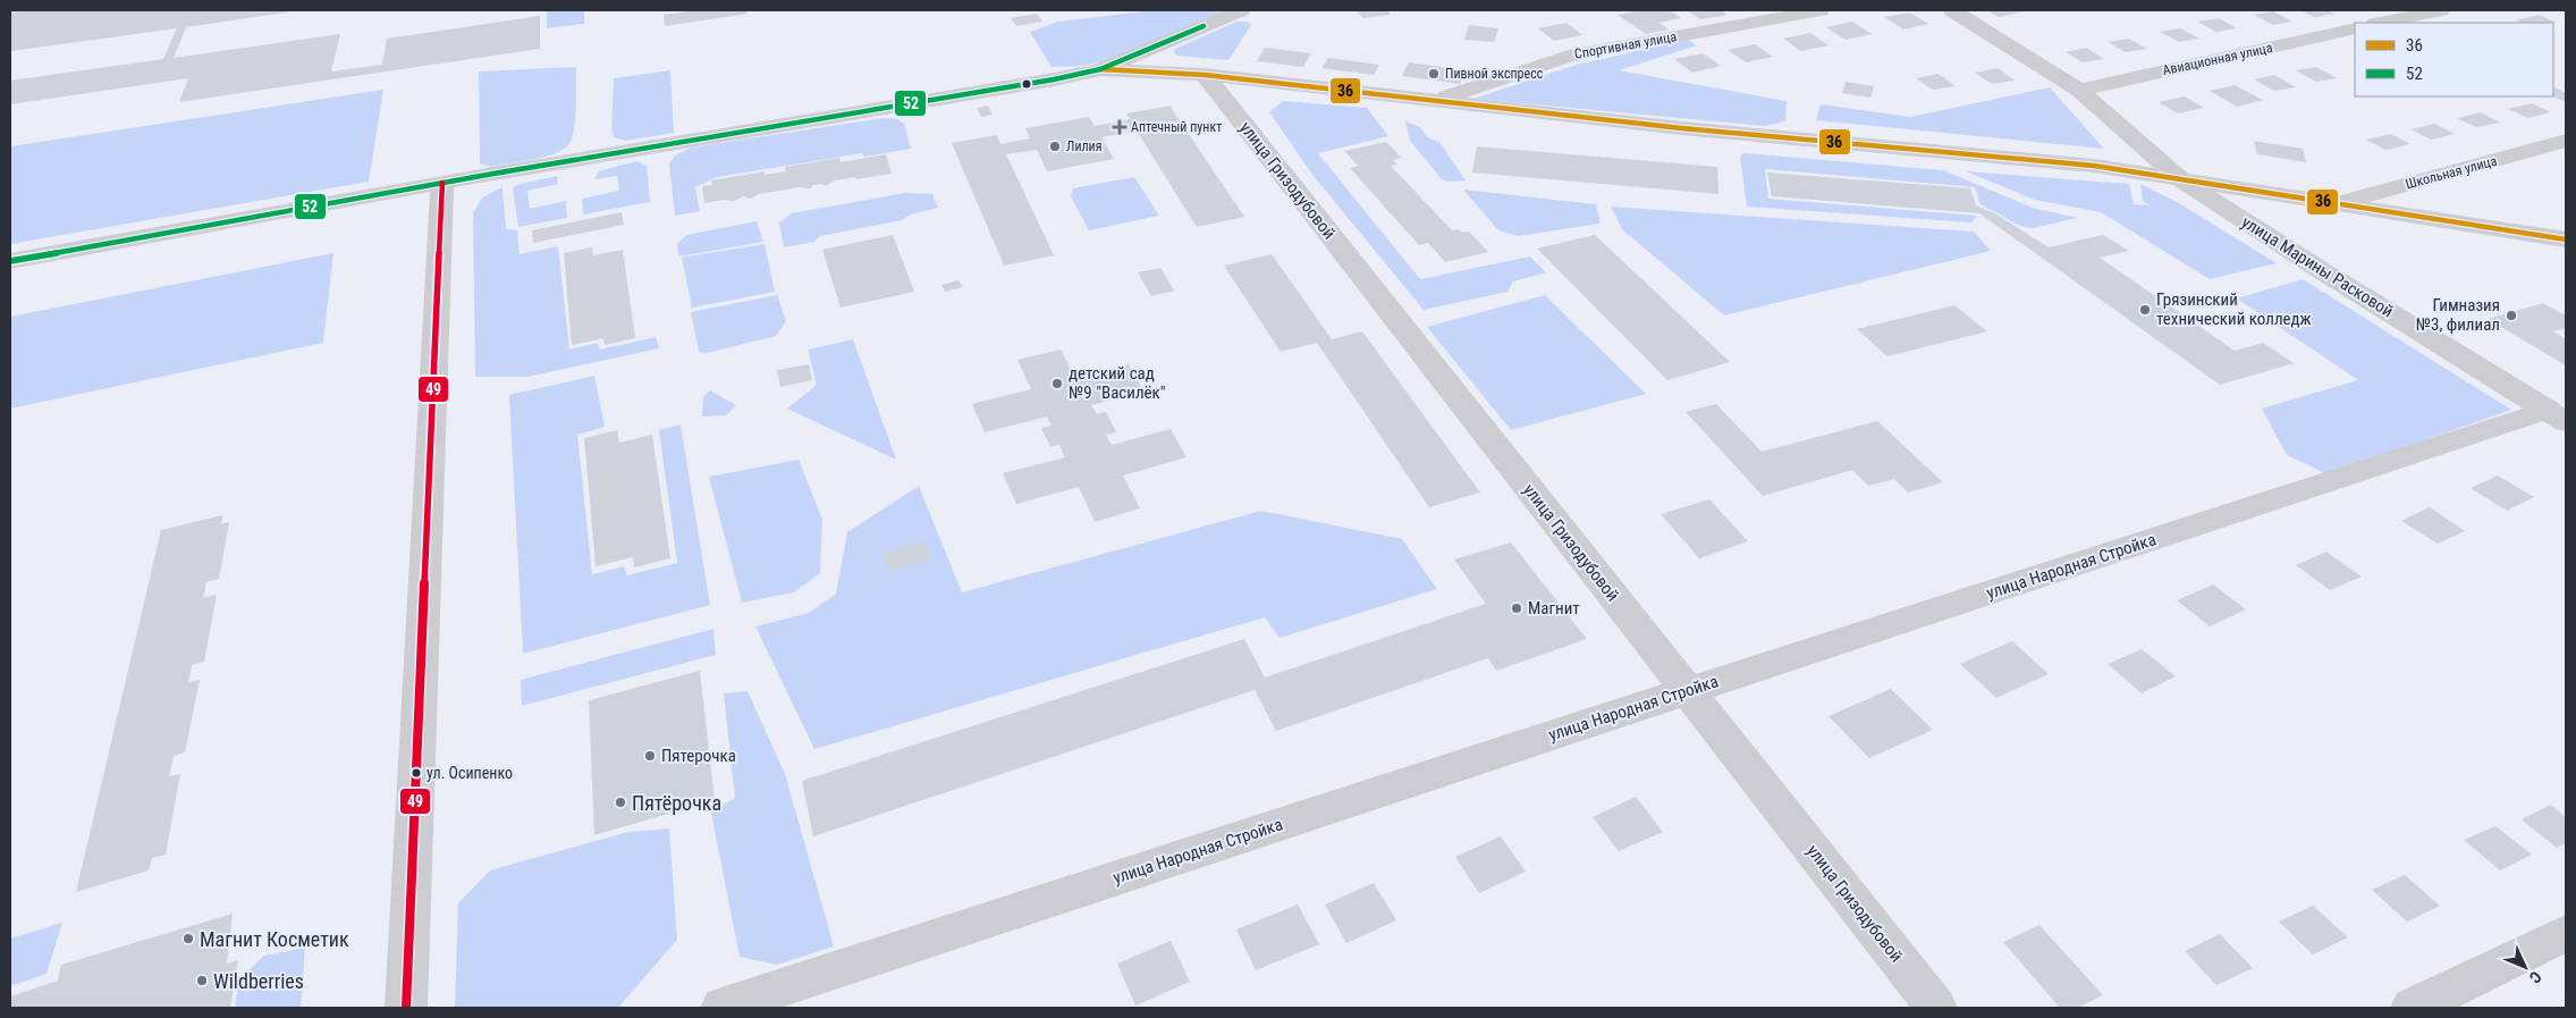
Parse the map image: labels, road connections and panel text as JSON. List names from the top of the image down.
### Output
{
  "streets": {
    "street": [
      "Спортивная улица",
      "Авиационная улица",
      "Школьная улица",
      "улица Гризодубовой",
      "улица Марины Расковой",
      "улица Народная Стройка"
    ]
  },
  "crossings": [
    ["Спортивная улица", "улица Марины Расковой"],
    ["Авиационная улица", "улица Марины Расковой"],
    ["Школьная улица", "улица Марины Расковой"],
    ["улица Гризодубовой", "улица Марины Расковой"],
    ["улица Гризодубовой", "улица Народная Стройка"],
    ["улица Марины Расковой", "улица Народная Стройка"]
  ],
  "places": {
    "other": [
      "Пивной экспресс",
      "Лилия",
      "Грязинский технический колледж",
      "Гимназия №3, филиал",
      "детский сад №9 \"Василёк\"",
      "Магнит",
      "Пятерочка",
      "ул. Осипенко",
      "Пятёрочка",
      "Магнит Косметик",
      "Wildberries"
    ],
    "health": ["Аптечный пункт"]
  },
  "lines": ["transit line 52", "transit line 36", "transit line 49"],
  "legend": ["36", "52"],
  "north": "bottom right"
}
